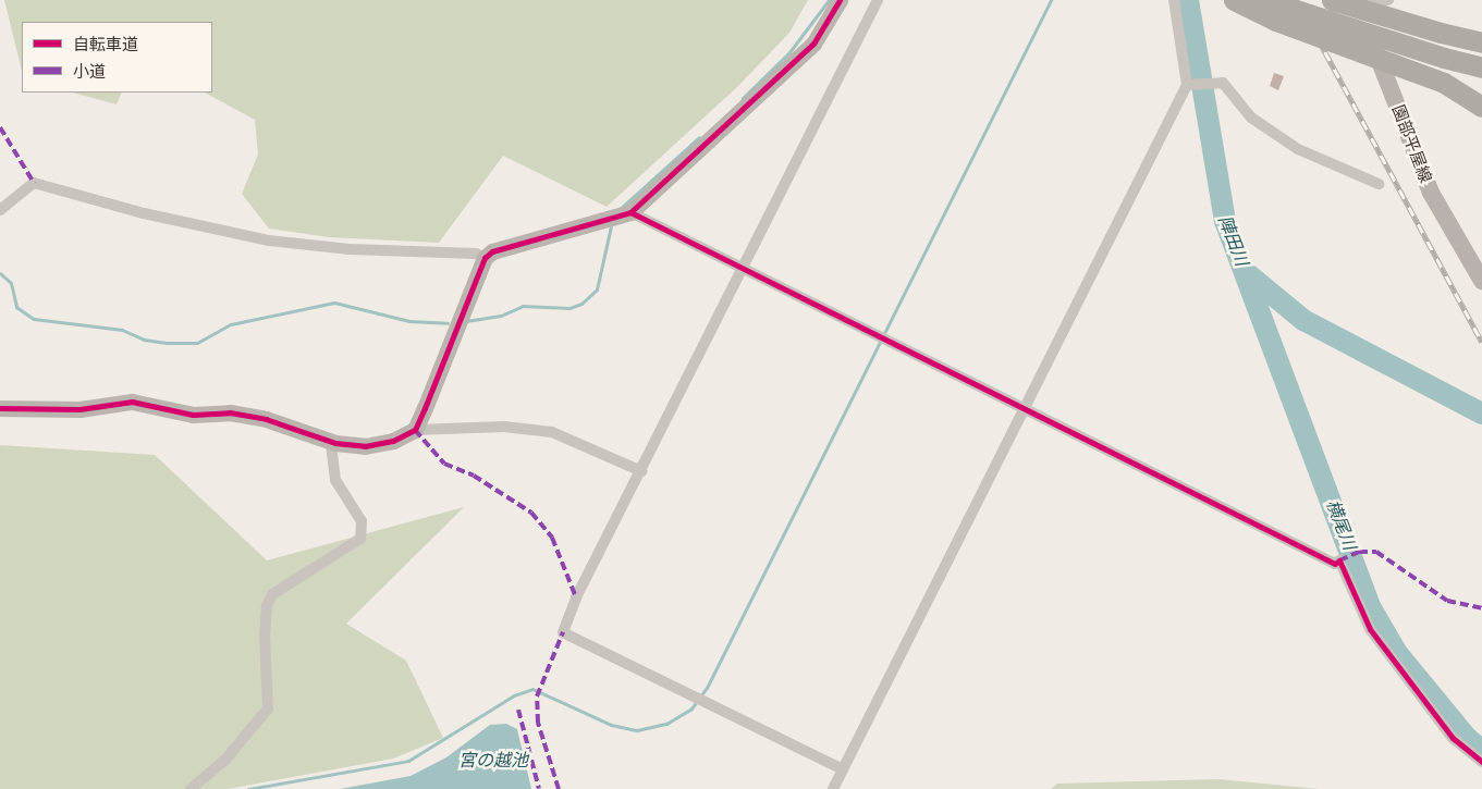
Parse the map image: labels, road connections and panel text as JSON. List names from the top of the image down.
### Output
{
  "streets": {
    "main road": ["園部平屋線"]
  },
  "water": ["陣田川", "横尾川", "宮の越池"],
  "legend": ["自転車道", "小道"]
}
